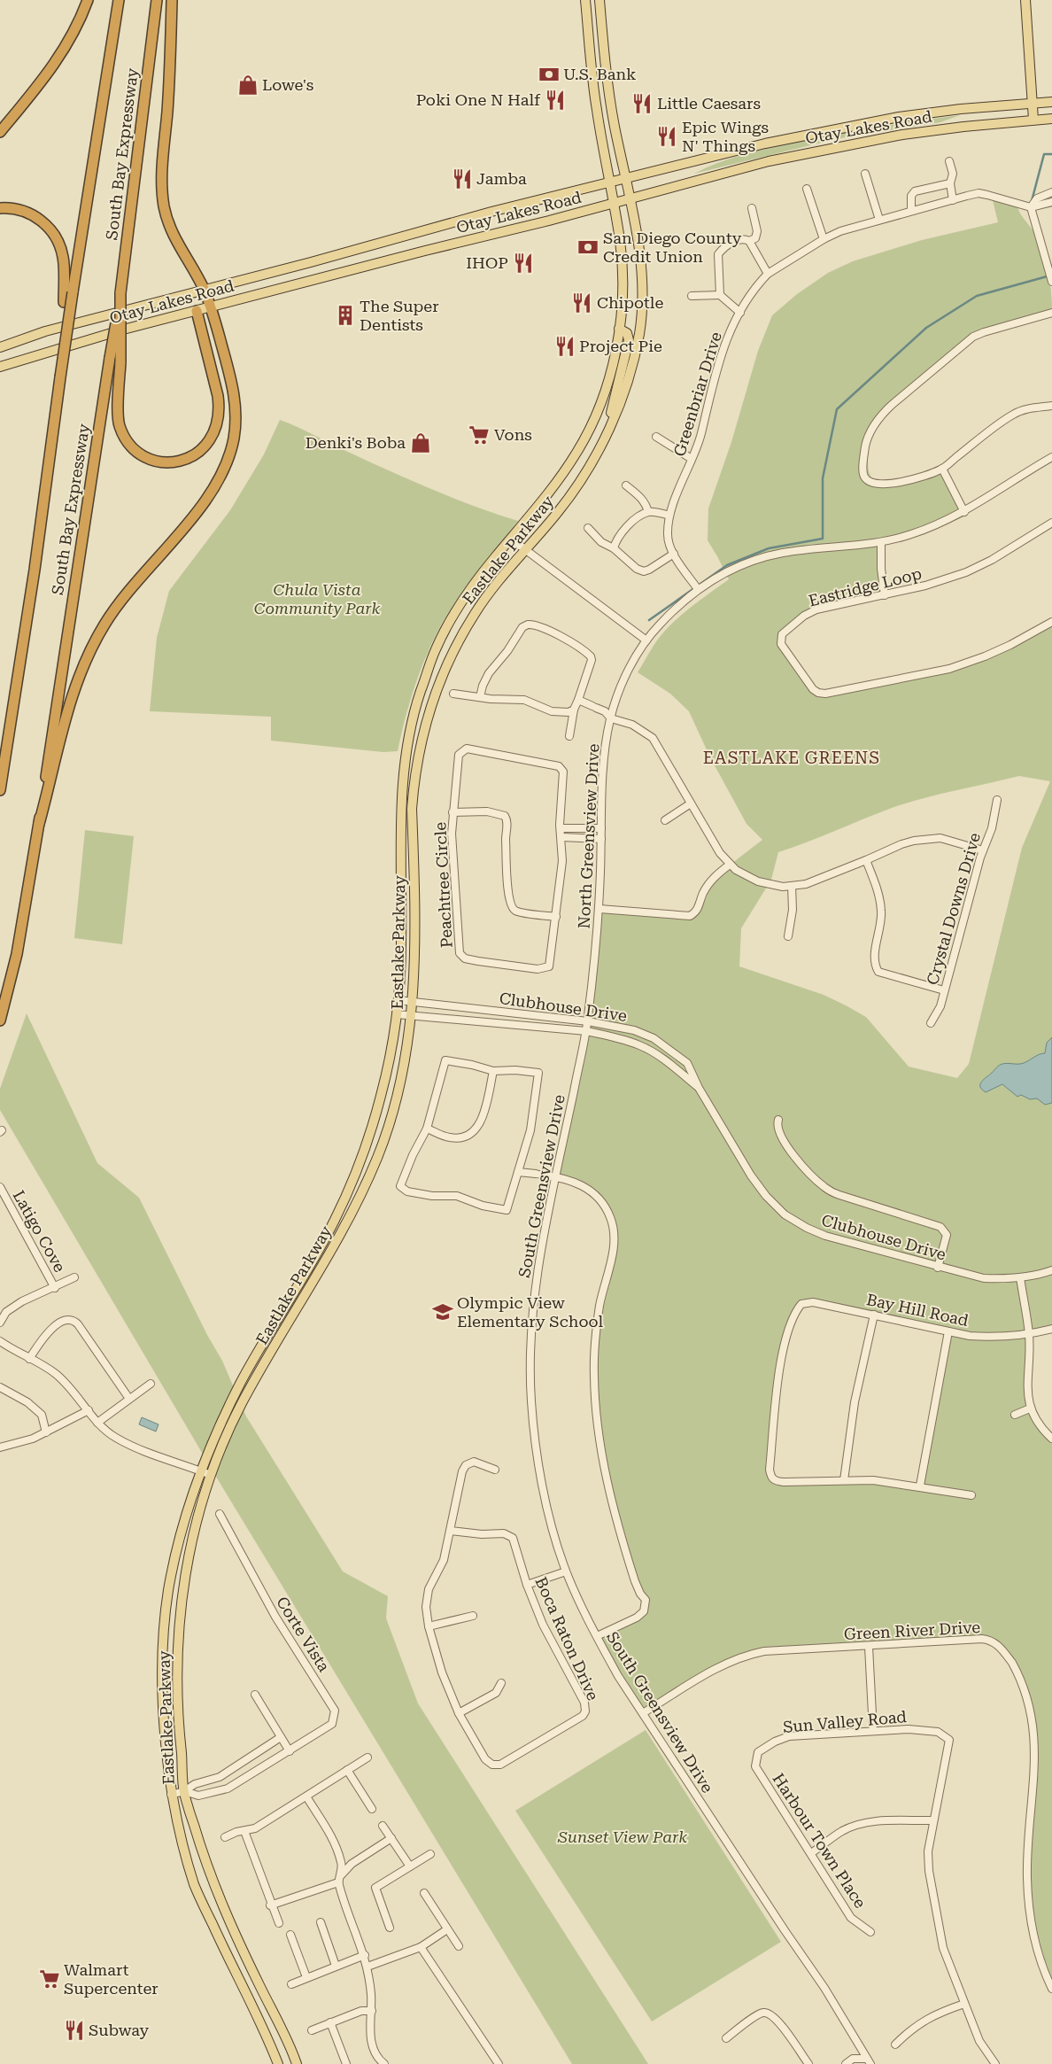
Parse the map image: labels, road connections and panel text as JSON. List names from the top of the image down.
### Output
{
  "streets": {
    "highway": ["South Bay Expressway"],
    "main road": ["Otay Lakes Road", "Eastlake Parkway"],
    "street": [
      "Greenbriar Drive",
      "Eastridge Loop",
      "North Greensview Drive",
      "Peachtree Circle",
      "Crystal Downs Drive",
      "Clubhouse Drive",
      "South Greensview Drive",
      "Latigo Cove",
      "Bay Hill Road",
      "Green River Drive",
      "Corte Vista",
      "Boca Raton Drive",
      "Sun Valley Road",
      "Harbour Town Place"
    ]
  },
  "crossings": [
    ["Otay Lakes Road", "Eastlake Parkway"],
    ["Greenbriar Drive", "North Greensview Drive"],
    ["Eastlake Parkway", "Clubhouse Drive"],
    ["Eastlake Parkway", "Corte Vista"],
    ["North Greensview Drive", "Clubhouse Drive"],
    ["North Greensview Drive", "South Greensview Drive"],
    ["Clubhouse Drive", "South Greensview Drive"],
    ["South Greensview Drive", "Green River Drive"],
    ["Sun Valley Road", "Harbour Town Place"]
  ],
  "districts": ["EASTLAKE GREENS"],
  "parks": ["Chula Vista Community Park", "Sunset View Park"],
  "places": {
    "bank": ["U.S. Bank", "San Diego County Credit Union"],
    "shop": ["Lowe's", "Denki's Boba"],
    "restaurant": [
      "Poki One N Half",
      "Little Caesars",
      "Epic Wings N' Things",
      "Jamba",
      "IHOP",
      "Chipotle",
      "Project Pie",
      "Subway"
    ],
    "building": ["The Super Dentists"],
    "supermarket": ["Vons", "Walmart Supercenter"],
    "school or university": ["Olympic View Elementary School"]
  }
}
